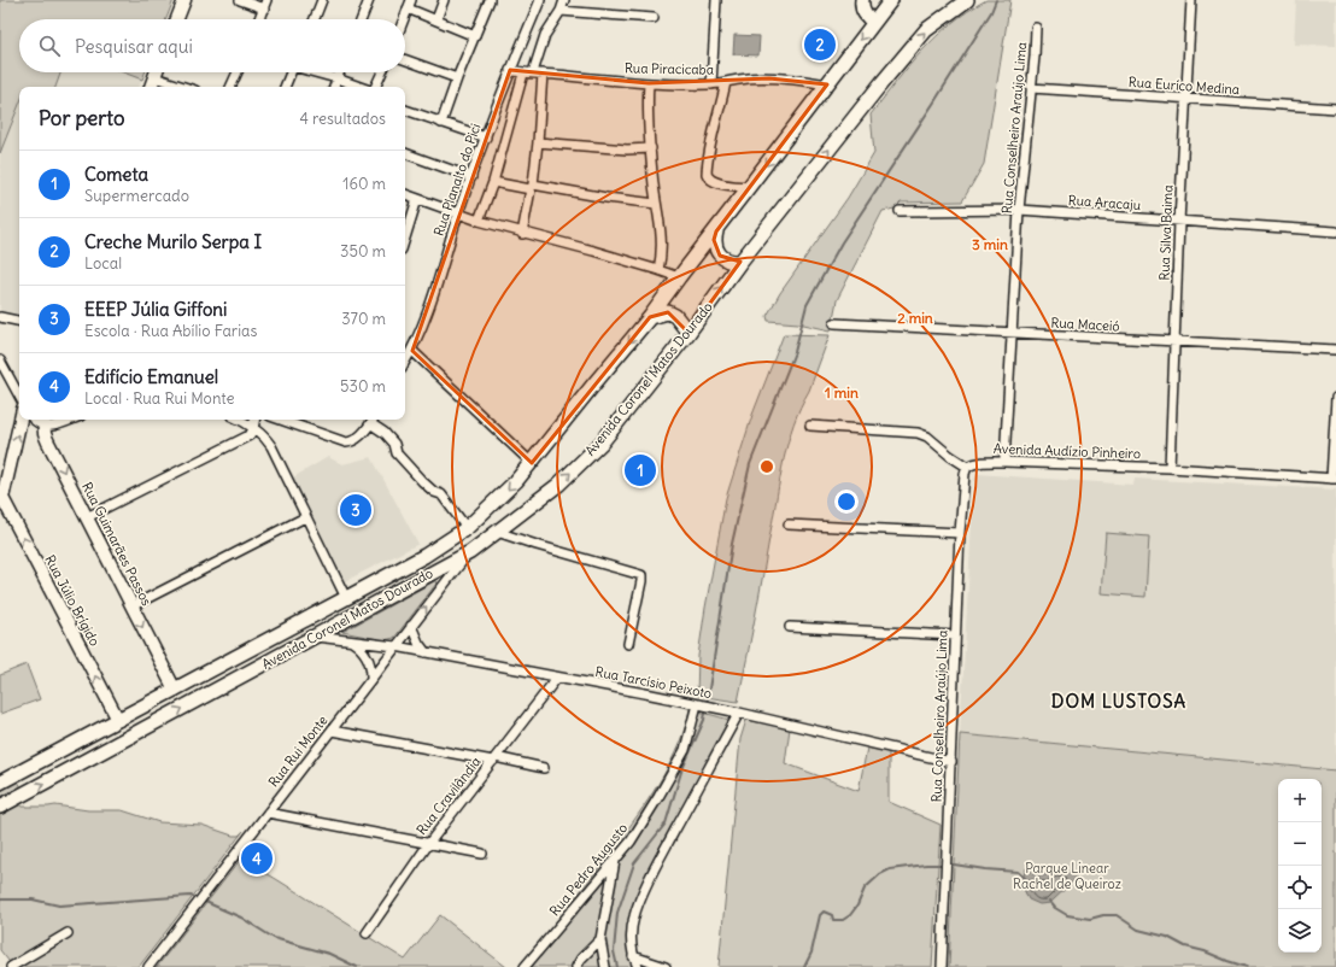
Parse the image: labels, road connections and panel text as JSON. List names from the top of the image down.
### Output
{
  "streets": {
    "main road": ["Avenida Coronel Matos Dourado"],
    "street": [
      "Rua Piracicaba",
      "Rua Euríco Medina",
      "Rua Conselheiro Araújo Lima",
      "Rua Planalto do Pici",
      "Rua Aracaju",
      "Rua Silva Baima",
      "Rua Maceió",
      "Avenida Audízio Pinheiro",
      "Rua Guimarães Passos",
      "Rua Júlio Brígido",
      "Rua Tarcísio Peixoto",
      "Rua Rui Monte",
      "Rua Cravilândia",
      "Rua Pedro Augusto"
    ]
  },
  "crossings": [
    ["Rua Piracicaba", "Rua Planalto do Pici"],
    ["Rua Piracicaba", "Avenida Coronel Matos Dourado"],
    ["Rua Euríco Medina", "Rua Conselheiro Araújo Lima"],
    ["Rua Euríco Medina", "Rua Silva Baima"],
    ["Rua Conselheiro Araújo Lima", "Rua Aracaju"],
    ["Rua Conselheiro Araújo Lima", "Rua Maceió"],
    ["Rua Conselheiro Araújo Lima", "Avenida Audízio Pinheiro"],
    ["Rua Conselheiro Araújo Lima", "Rua Tarcísio Peixoto"],
    ["Rua Aracaju", "Rua Silva Baima"],
    ["Rua Silva Baima", "Rua Maceió"],
    ["Rua Silva Baima", "Avenida Audízio Pinheiro"],
    ["Avenida Coronel Matos Dourado", "Rua Guimarães Passos"],
    ["Avenida Coronel Matos Dourado", "Rua Júlio Brígido"],
    ["Avenida Coronel Matos Dourado", "Rua Tarcísio Peixoto"],
    ["Avenida Coronel Matos Dourado", "Rua Rui Monte"],
    ["Rua Tarcísio Peixoto", "Rua Rui Monte"],
    ["Rua Tarcísio Peixoto", "Rua Cravilândia"],
    ["Rua Tarcísio Peixoto", "Rua Pedro Augusto"]
  ],
  "one_way": ["Rua Guimarães Passos", "Rua Júlio Brígido"],
  "districts": ["DOM LUSTOSA"],
  "parks": ["Parque Linear Rachel de Queiroz"],
  "page": {
    "search": "Pesquisar aqui",
    "pins": [
      "2",
      "1",
      "3",
      "4"
    ],
    "heading": ["Por perto", "4 resultados"],
    "list": [
      {
        "mark": "1",
        "name": "Cometa",
        "note": "Supermercado",
        "value": "160 m"
      },
      {
        "mark": "2",
        "name": "Creche Murilo Serpa I",
        "note": "Local",
        "value": "350 m"
      },
      {
        "mark": "3",
        "name": "EEEP Júlia Giffoni",
        "note": "Escola · Rua Abílio Farias",
        "value": "370 m"
      },
      {
        "mark": "4",
        "name": "Edifício Emanuel",
        "note": "Local · Rua Rui Monte",
        "value": "530 m"
      }
    ],
    "map_buttons": ["+", "−"]
  },
  "rings": ["3 min", "2 min", "1 min"]
}
